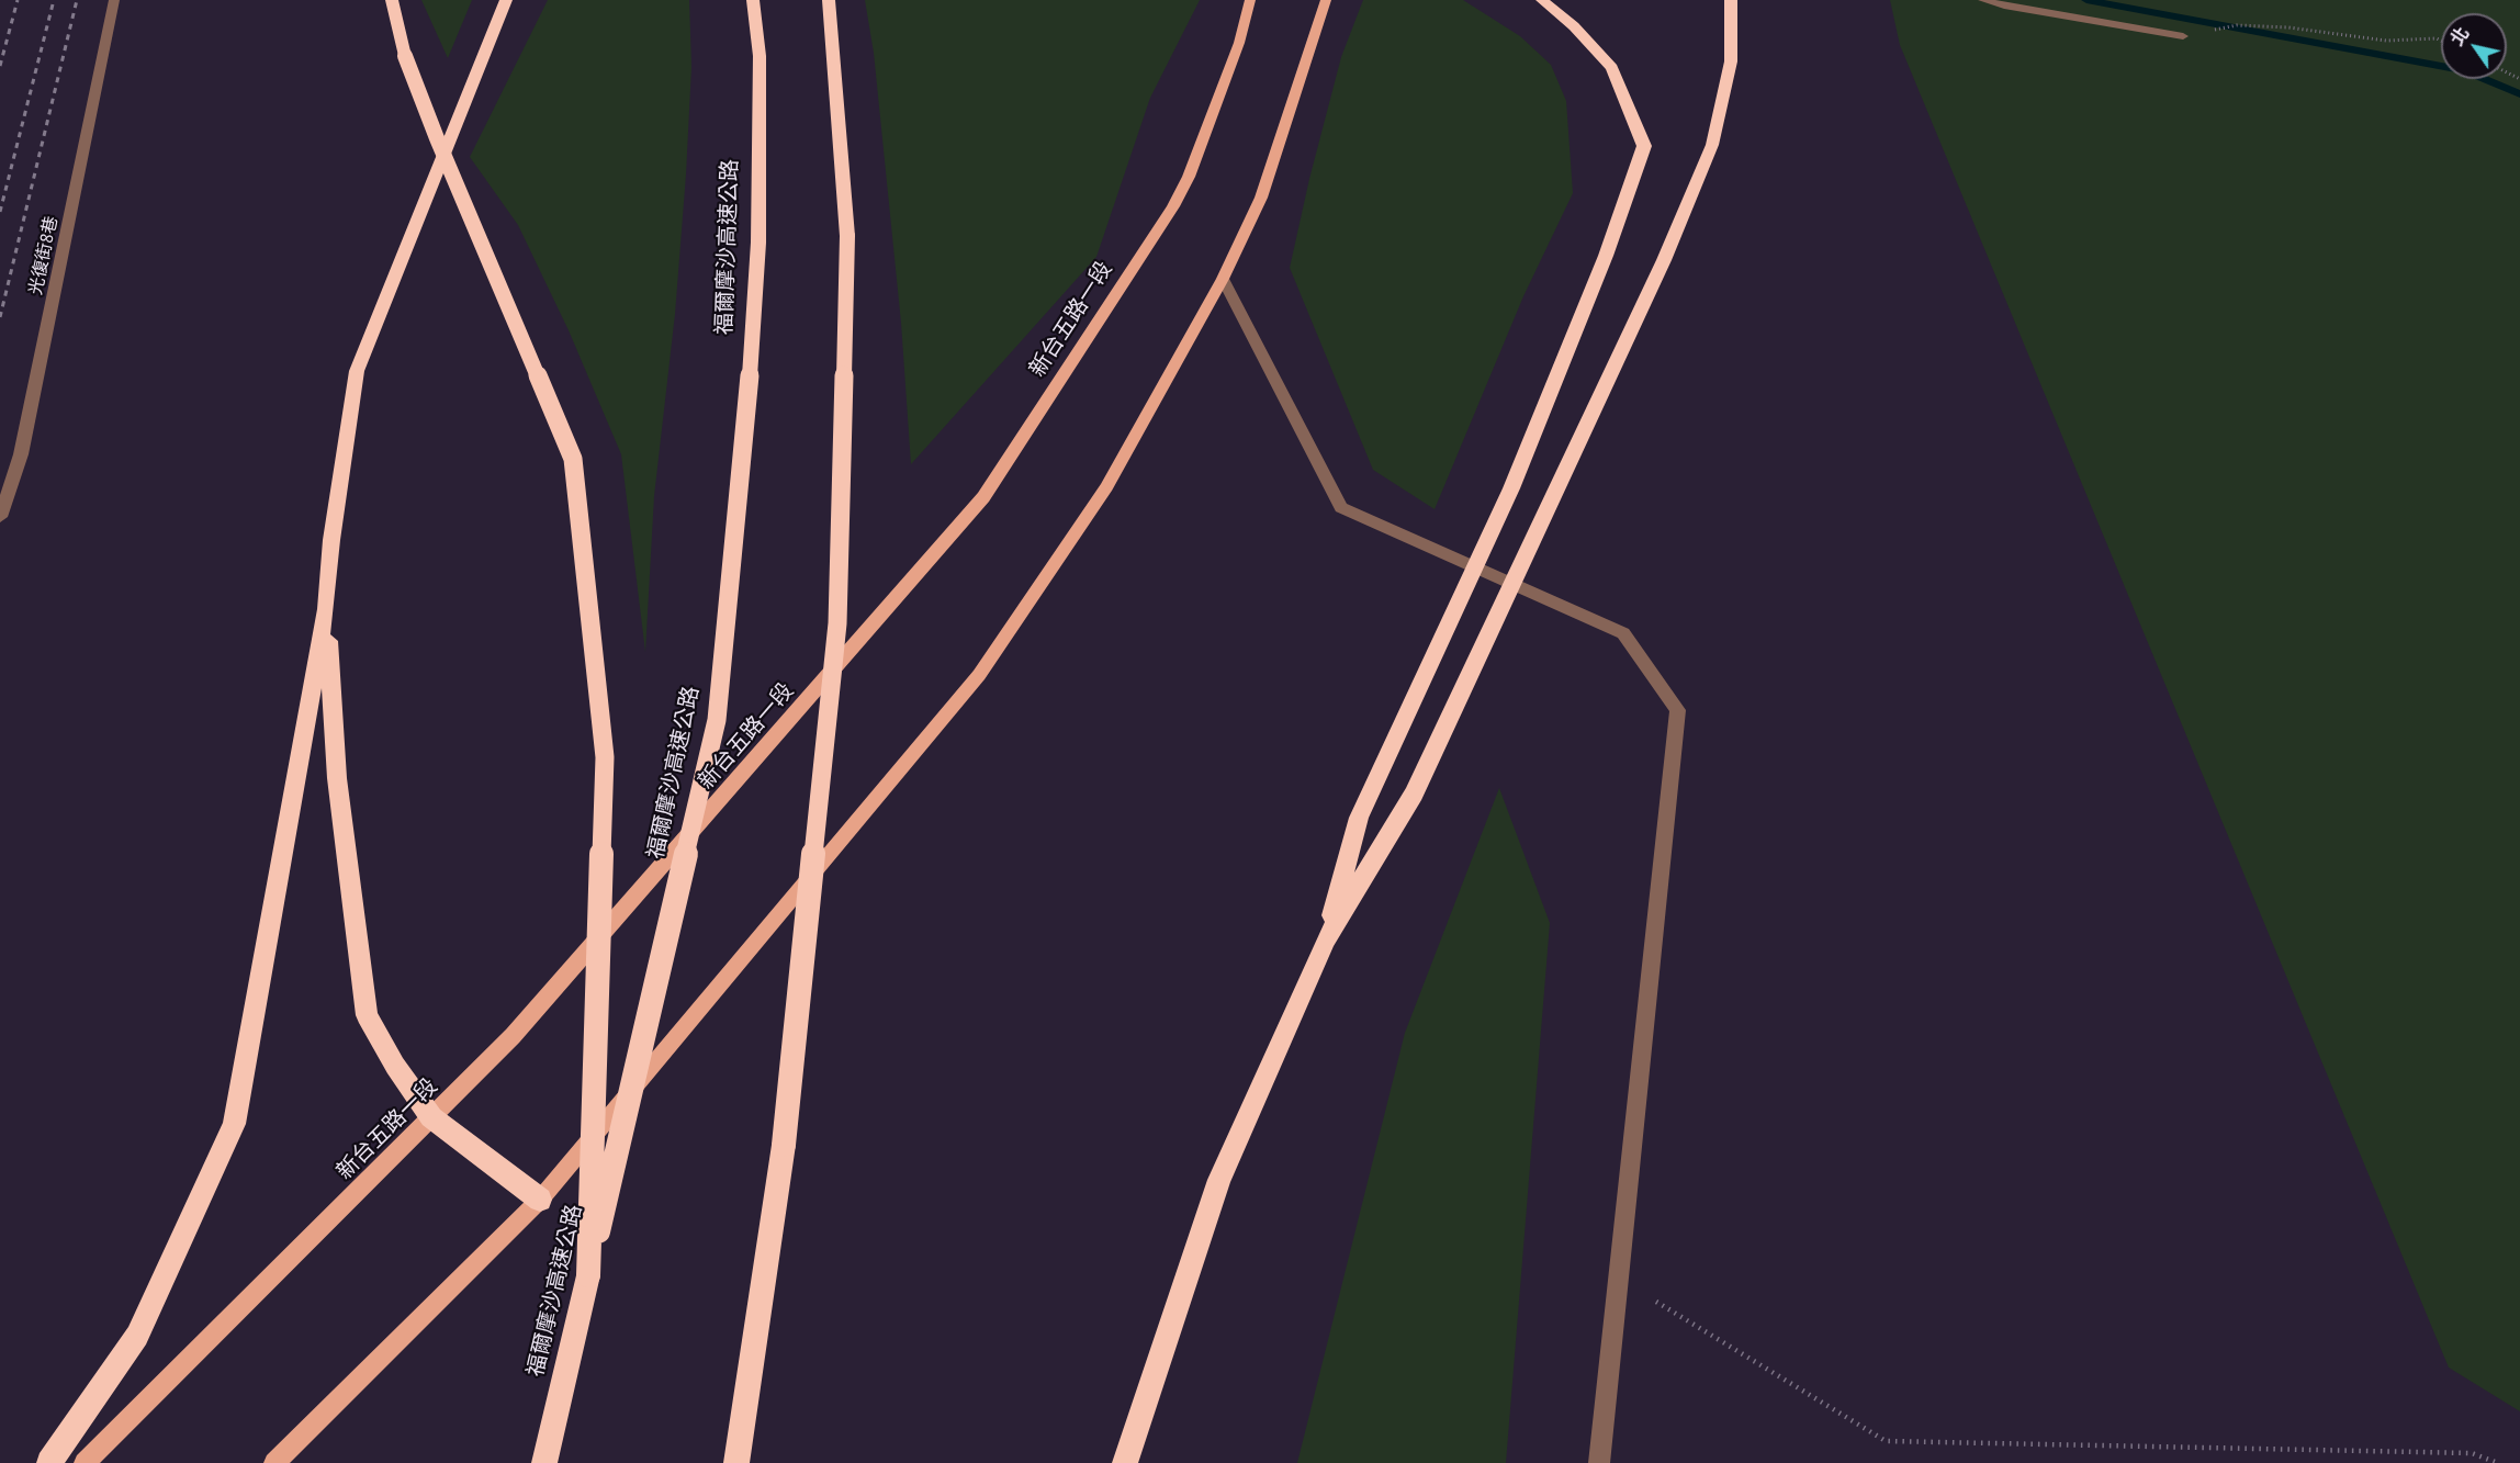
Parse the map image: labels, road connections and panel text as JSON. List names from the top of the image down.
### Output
{
  "streets": {
    "highway": ["福爾摩沙高速公路"],
    "main road": ["新台五路一段"],
    "lane": ["光復街8巷"]
  },
  "north": "top left"
}
